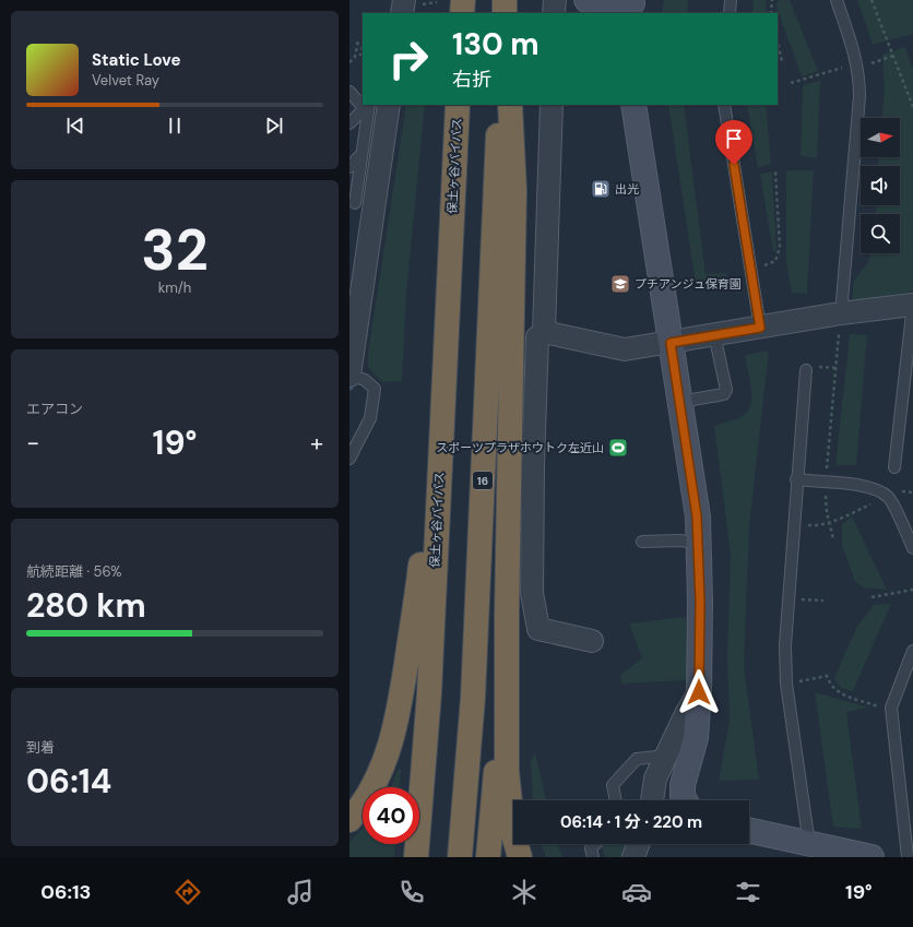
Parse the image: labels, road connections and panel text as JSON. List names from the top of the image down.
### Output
{
  "streets": {
    "highway": ["保土ヶ谷バイパス", "16"]
  },
  "places": {
    "fuel station": ["出光"],
    "school or university": ["プチアンジュ保育園"],
    "sports": ["スポーツプラザホウトク左近山"]
  },
  "north": "right",
  "page": {
    "turn": ["130 m", "右折"],
    "song": ["Static Love", "Velvet Ray"],
    "tile": [
      ["32", "km/h"],
      "エアコン",
      ["航続距離 · 56%", "280 km"],
      ["到着", "06:14"]
    ],
    "heat": ["−", "19°", "+"],
    "limit": "40",
    "trip": "06:14 · 1 分 · 220 m",
    "tabs": ["06:13", "19°"]
  }
}
